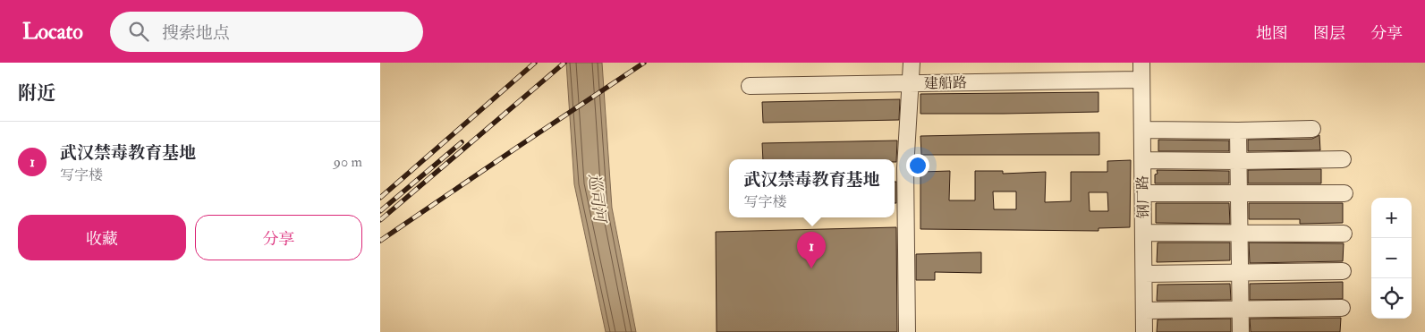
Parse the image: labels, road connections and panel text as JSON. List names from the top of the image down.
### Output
{
  "streets": {
    "street": ["建船路", "钢厂路"]
  },
  "crossings": [
    ["建船路", "钢厂路"]
  ],
  "water": ["巡司河"],
  "page": {
    "header": "Locato",
    "search": "搜索地点",
    "nav": ["地图", "图层", "分享"],
    "heading": "附近",
    "list": [
      {
        "mark": "1",
        "name": "武汉禁毒教育基地",
        "note": "写字楼",
        "value": "90 m"
      }
    ],
    "popup": ["武汉禁毒教育基地", "写字楼"],
    "map_buttons": ["+", "−"],
    "buttons": ["收藏", "分享"],
    "pins": "1"
  }
}
